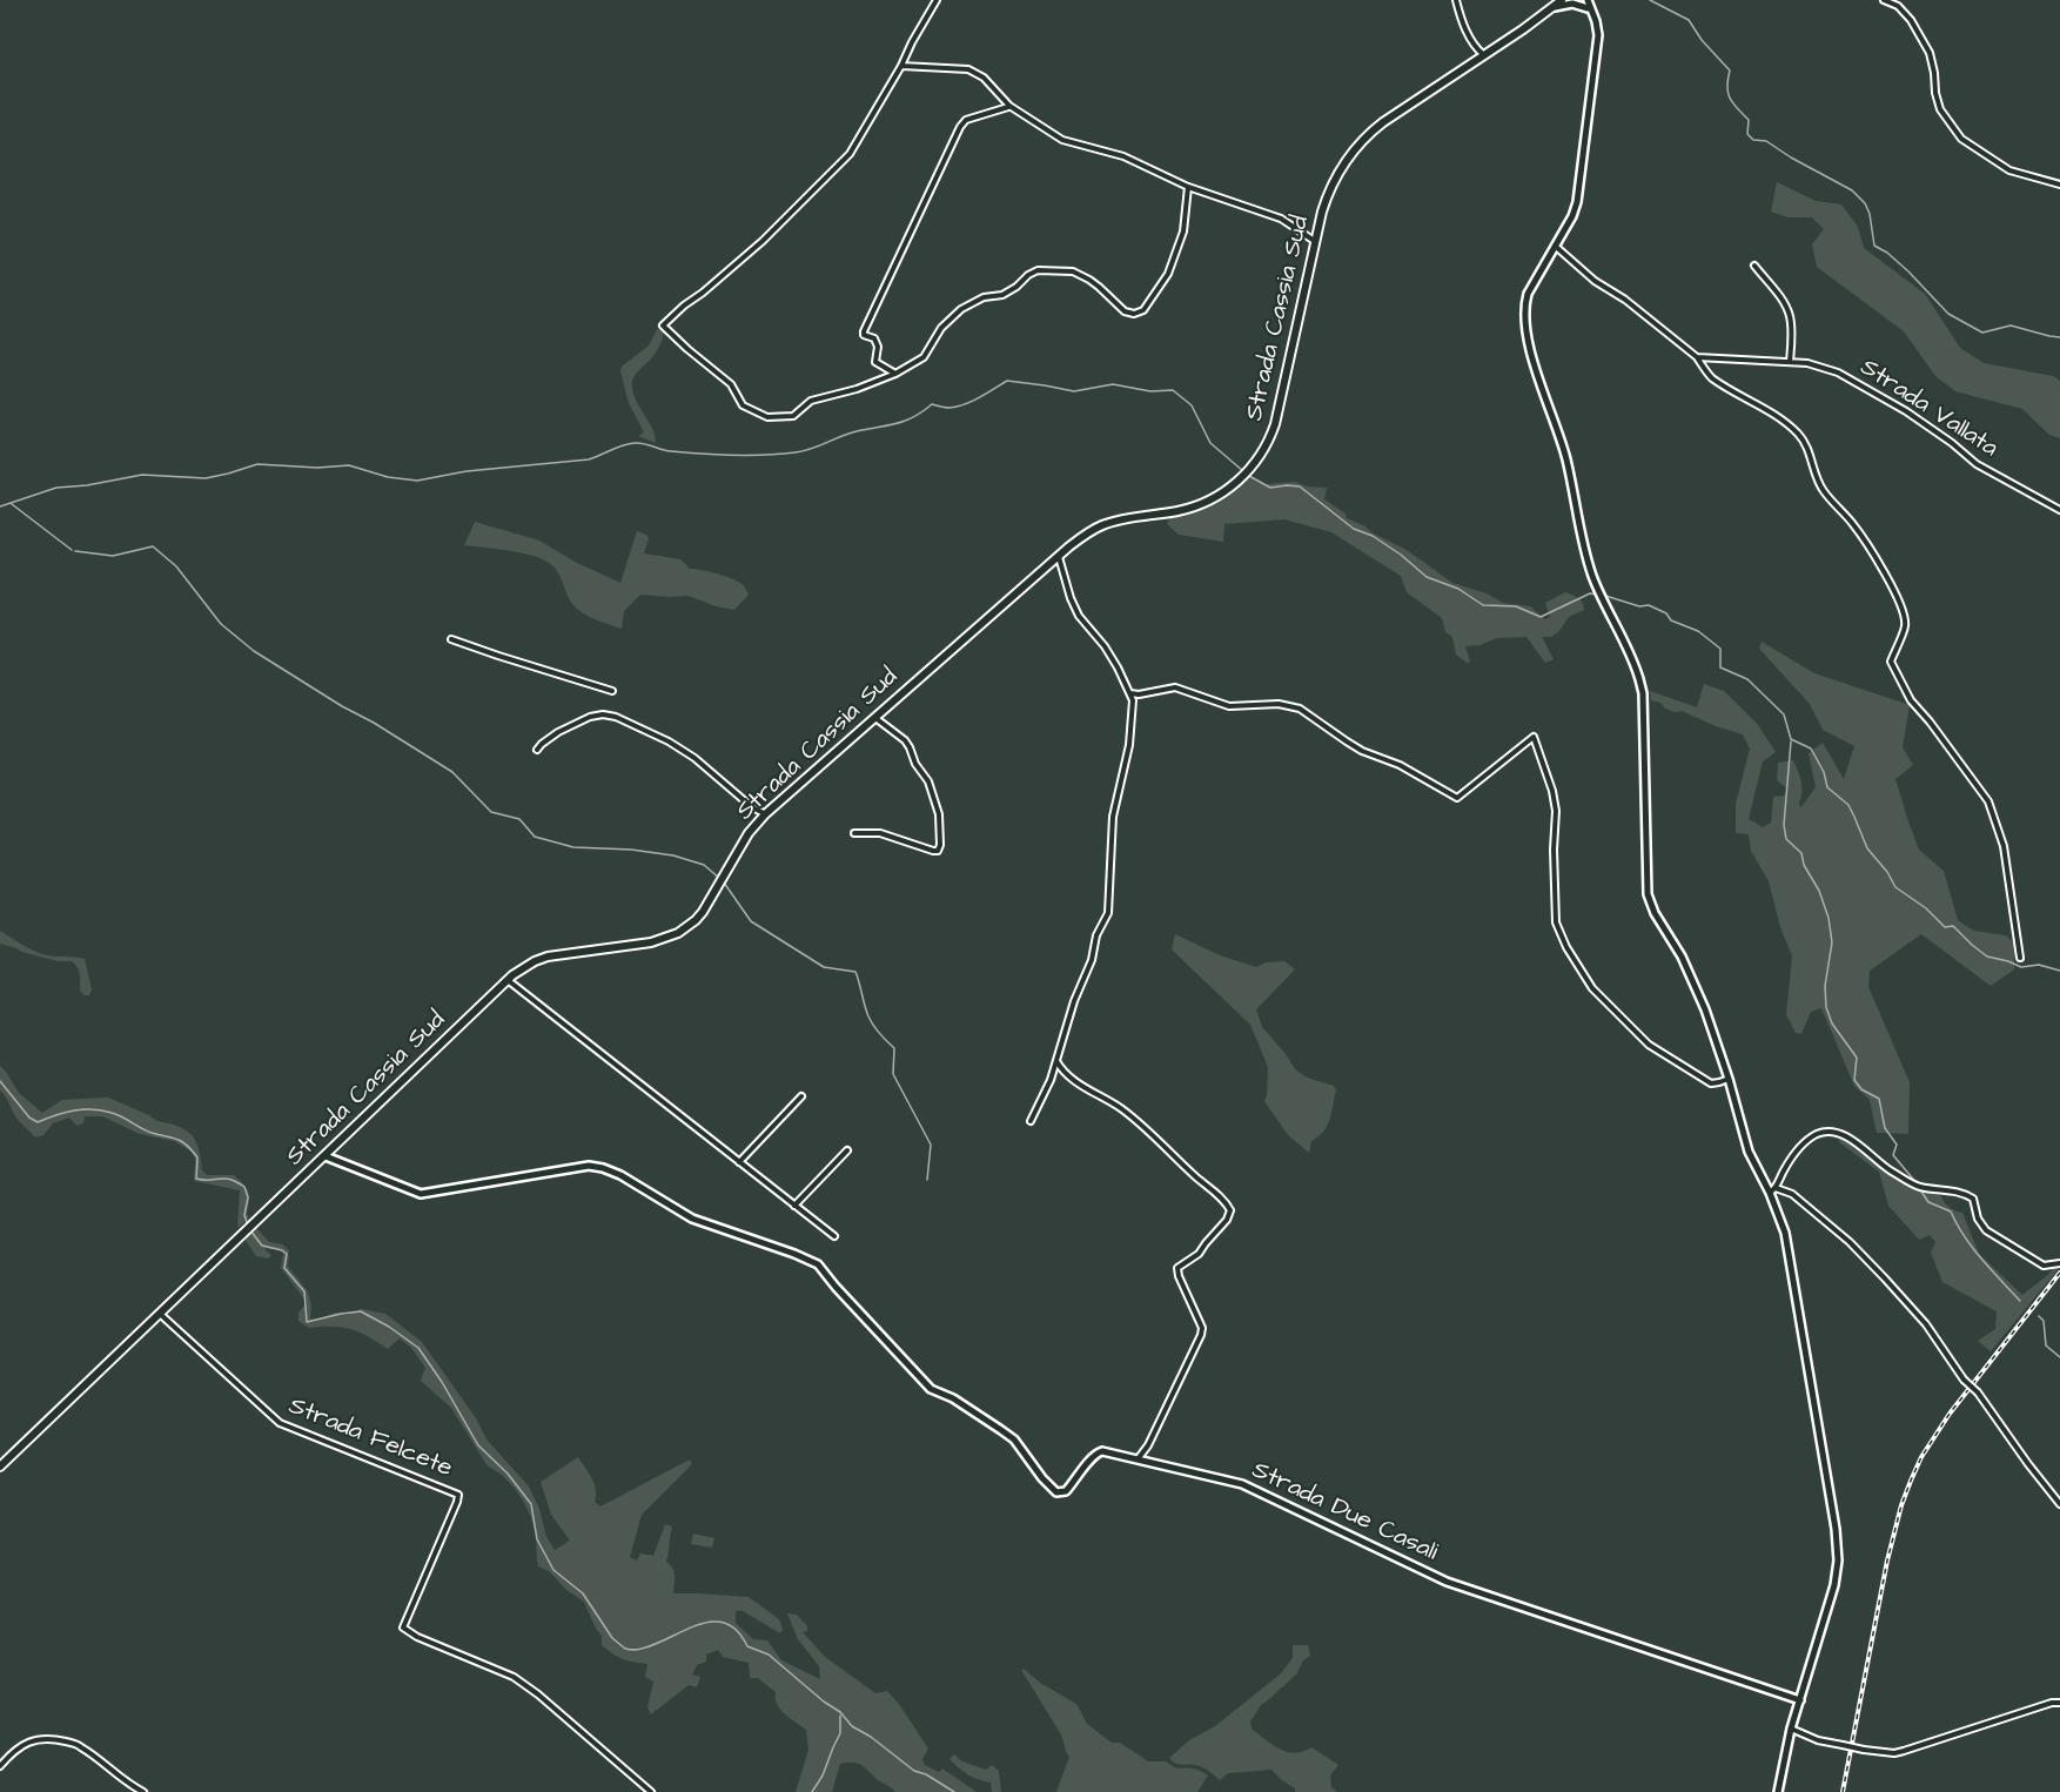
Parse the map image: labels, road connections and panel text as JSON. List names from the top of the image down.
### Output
{
  "streets": {
    "main road": ["Strada Cassia Sud", "Strada Due Casali"],
    "street": ["Strada Vallata", "Strada Felcete"]
  },
  "crossings": [
    ["Strada Cassia Sud", "Strada Felcete"],
    ["Strada Cassia Sud", "Strada Due Casali"]
  ]
}
